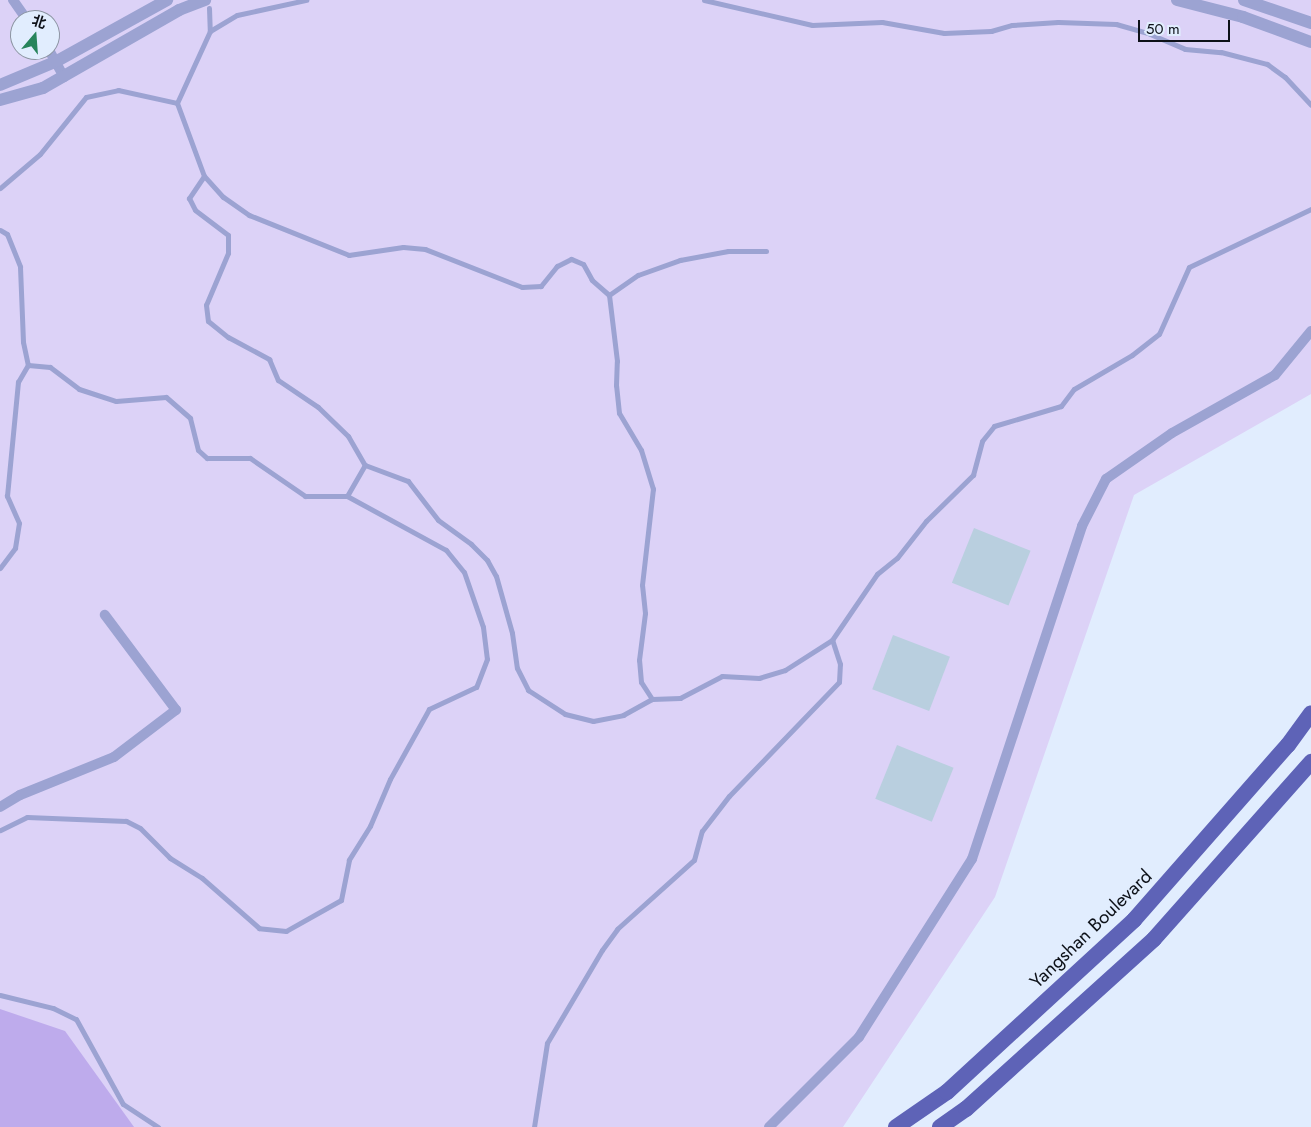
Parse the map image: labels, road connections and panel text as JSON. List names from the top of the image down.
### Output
{
  "streets": {
    "main road": ["Yangshan Boulevard"]
  },
  "scale_bar": "50 m",
  "north": "top"
}
